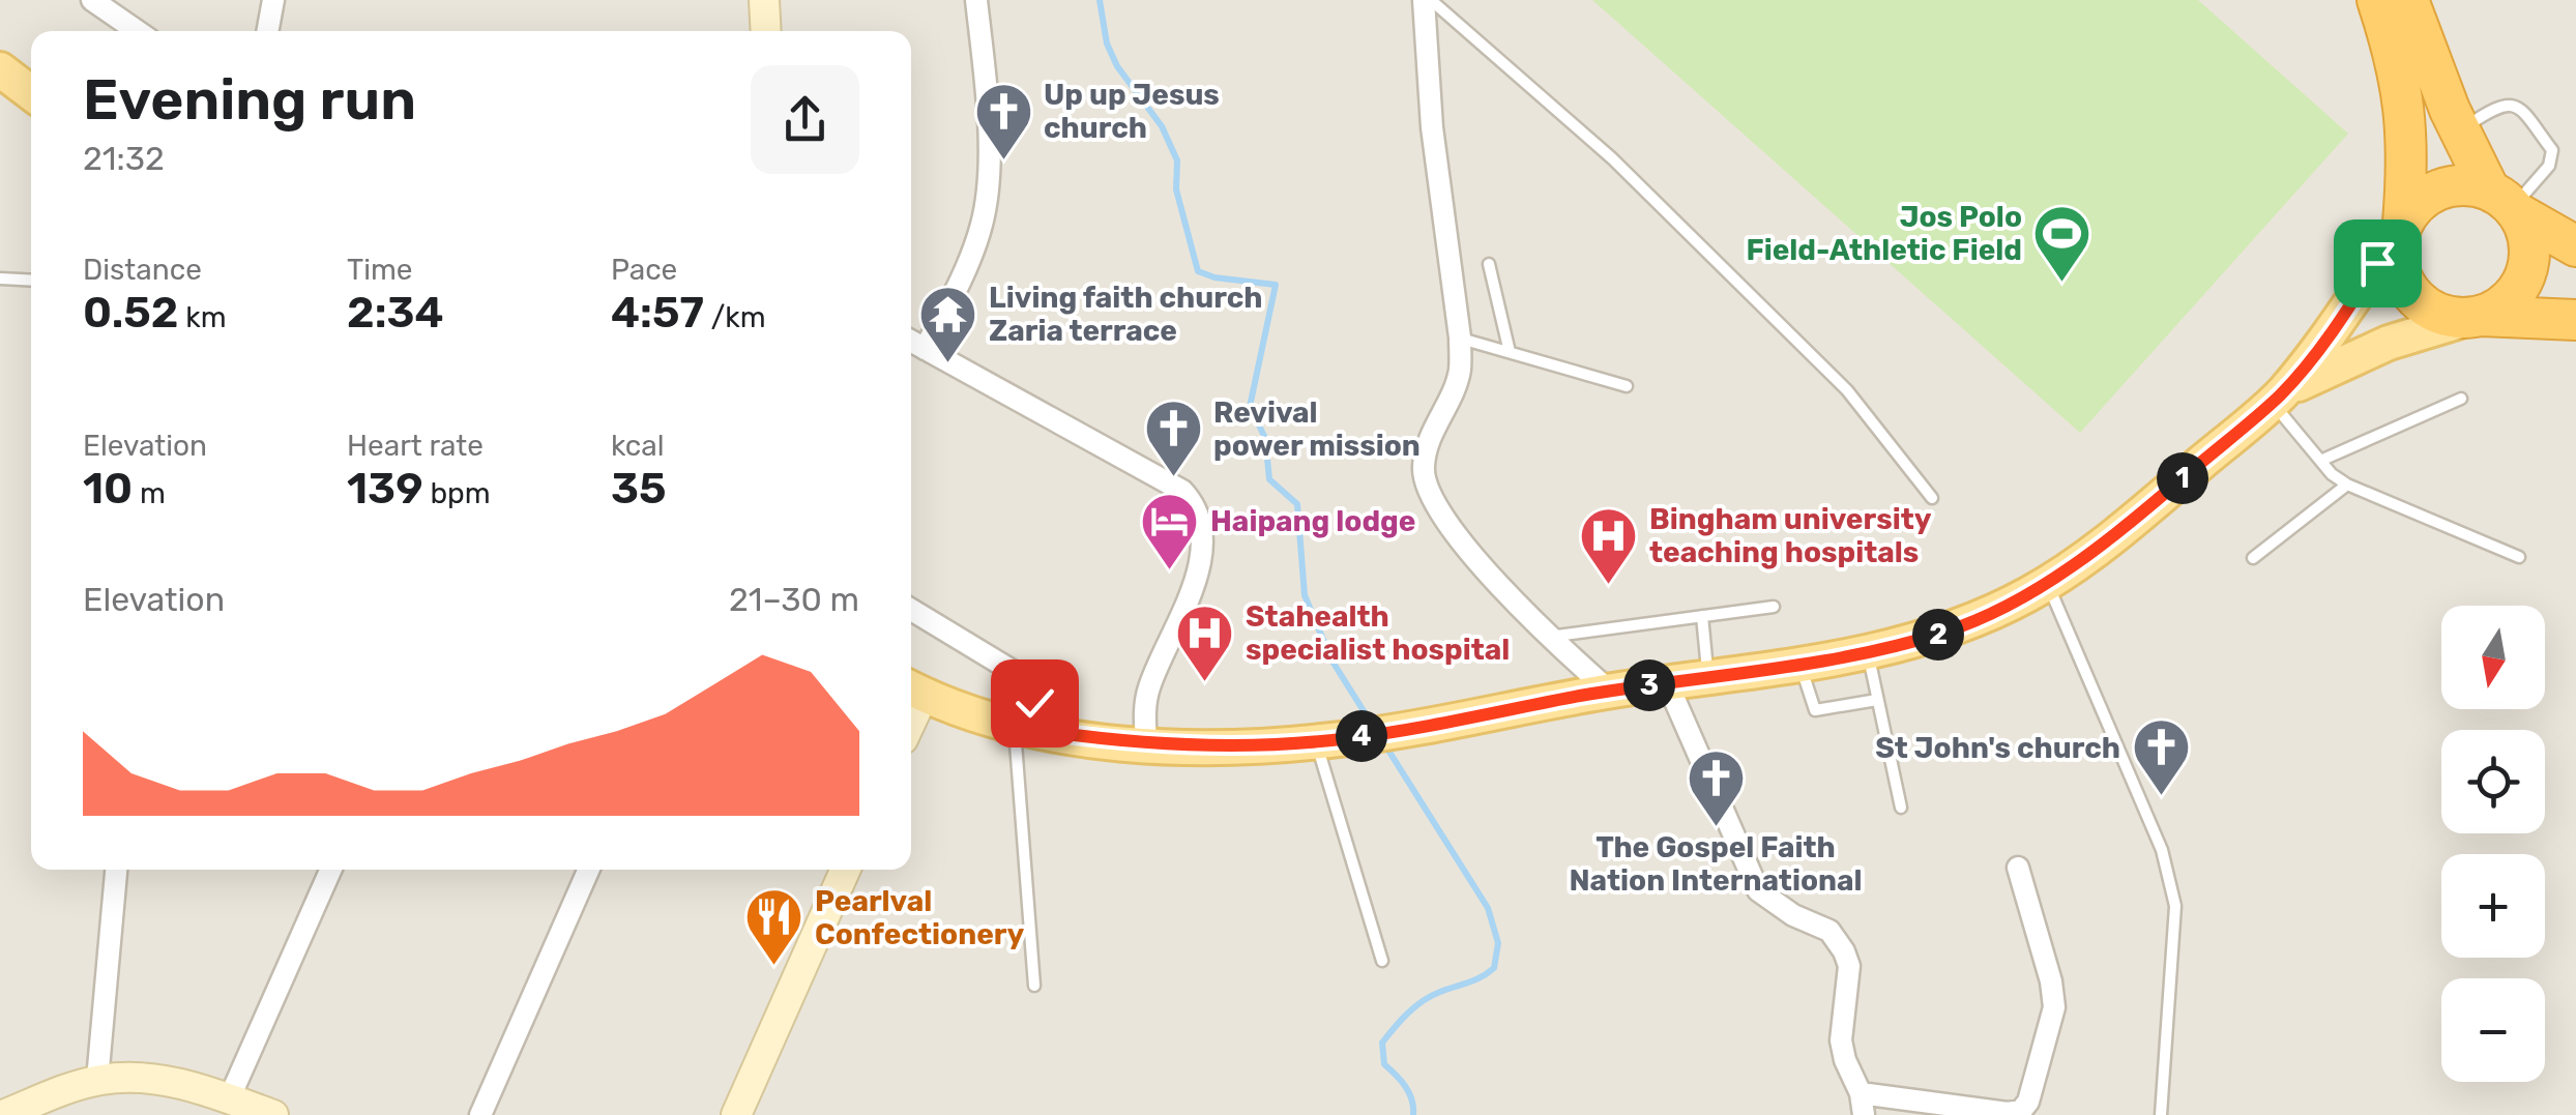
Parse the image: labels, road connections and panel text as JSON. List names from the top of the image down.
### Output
{
  "places": {
    "church": [
      "Up up Jesus church",
      "Revival power mission",
      "St John's church",
      "The Gospel Faith Nation International"
    ],
    "sports": ["Jos Polo Field-Athletic Field"],
    "temple": ["Living faith church Zaria terrace"],
    "hotel": ["Haipang lodge"],
    "hospital": ["Bingham university teaching hospitals", "Stahealth specialist hospital"],
    "restaurant": ["Pearlval Confectionery"]
  },
  "north": "bottom",
  "page": {
    "heading": ["Evening run", "21:32"],
    "stats": [
      ["Distance", "0.52 km"],
      ["Time", "2:34"],
      ["Pace", "4:57 /km"],
      ["Elevation", "10 m"],
      ["Heart rate", "139 bpm"],
      ["kcal", "35"]
    ],
    "pins": [
      "1",
      "2",
      "3",
      "4"
    ],
    "chart": ["Elevation", "21–30 m"],
    "map_buttons": ["+", "−"]
  }
}
